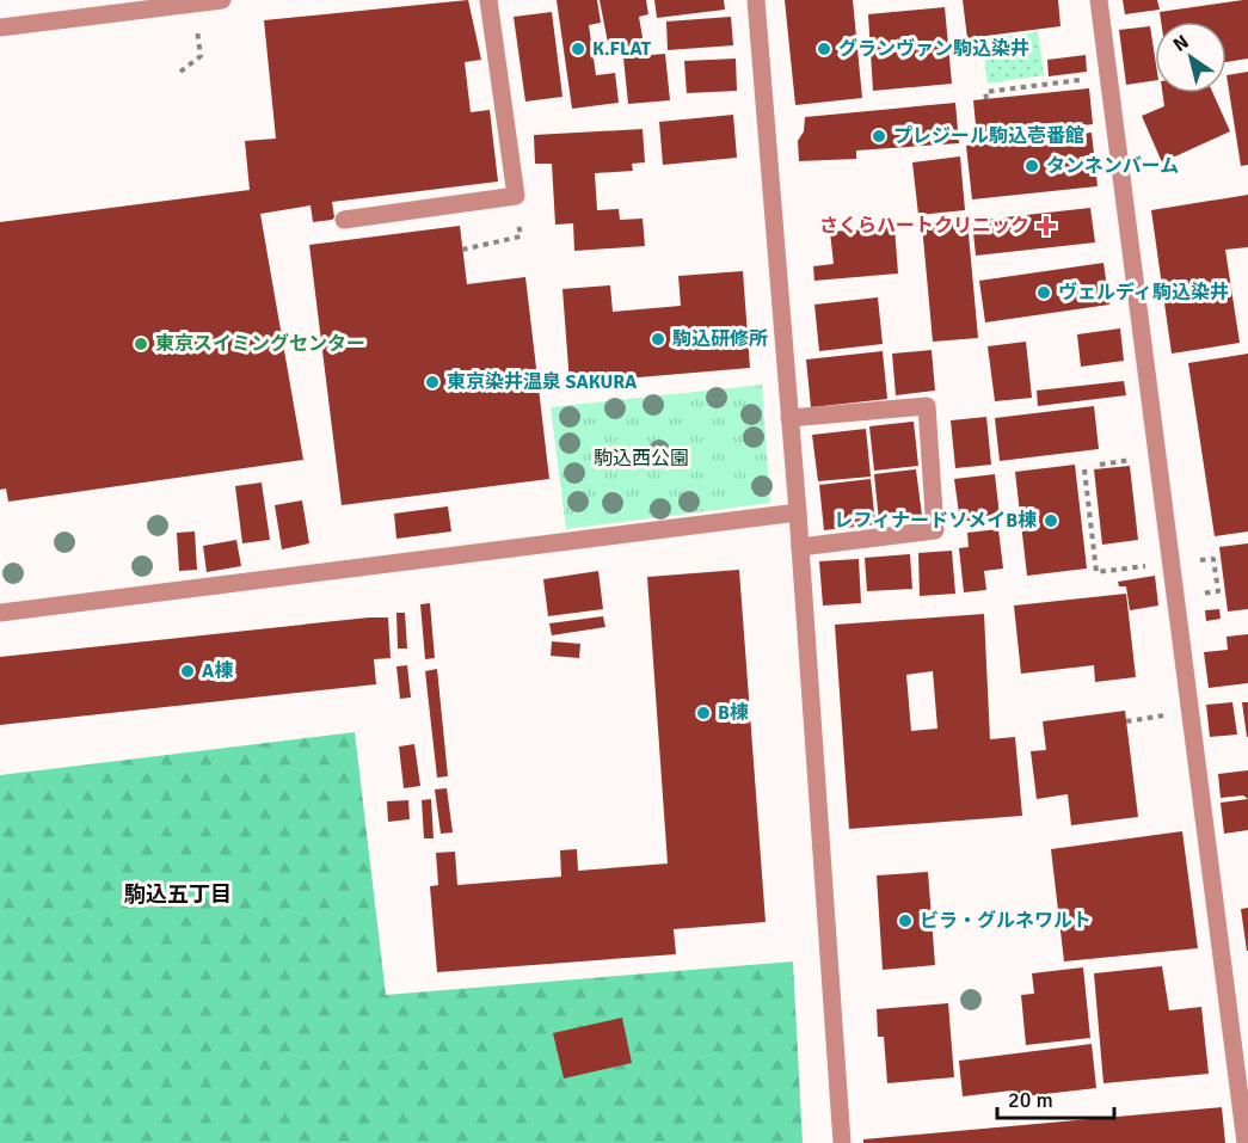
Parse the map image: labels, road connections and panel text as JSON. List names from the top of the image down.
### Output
{
  "districts": ["駒込五丁目"],
  "parks": ["駒込西公園"],
  "places": {
    "other": [
      "K.FLAT",
      "グランヴァン駒込染井",
      "プレジール駒込壱番館",
      "タンネンバーム",
      "ヴェルディ駒込染井",
      "駒込研修所",
      "東京スイミングセンター",
      "東京染井温泉 SAKURA",
      "レフィナードソメイB棟",
      "A棟",
      "B棟",
      "ビラ・グルネワルト"
    ],
    "health": ["さくらハートクリニック"]
  },
  "scale_bar": "20 m",
  "north": "top left"
}
